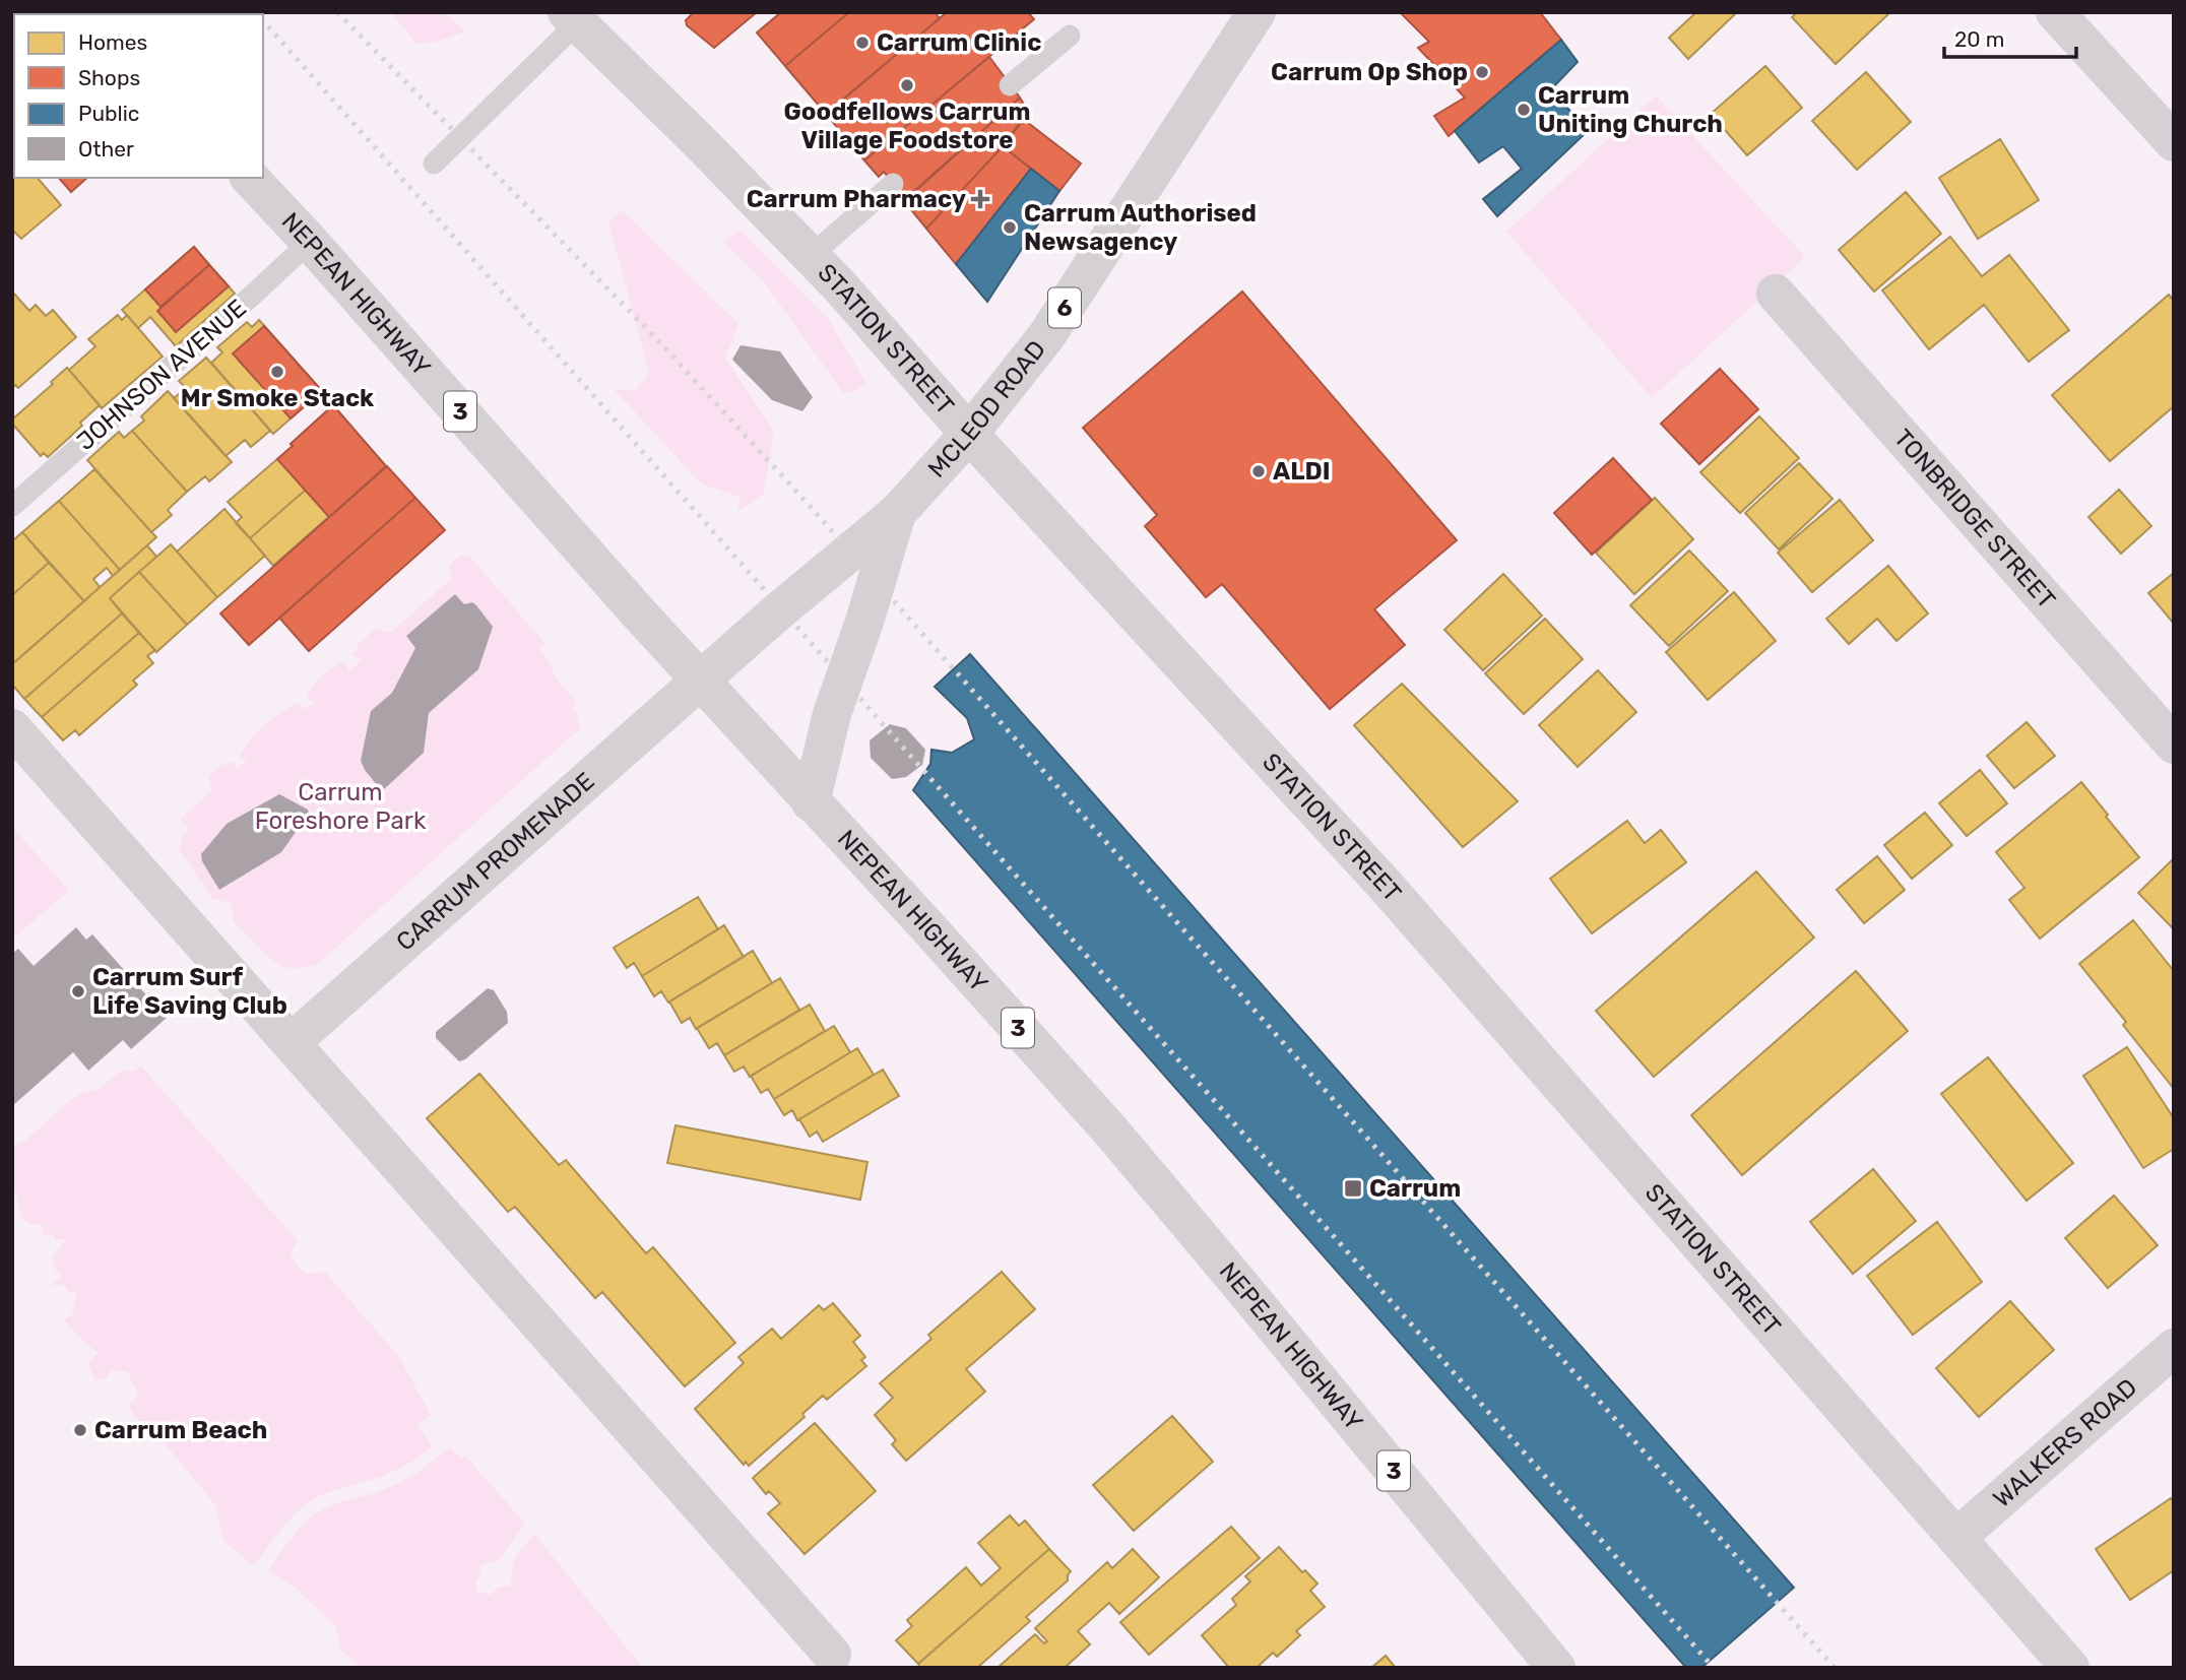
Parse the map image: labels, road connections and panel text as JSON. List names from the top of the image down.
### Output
{
  "streets": {
    "main road": [
      "NEPEAN HIGHWAY",
      "6",
      "STATION STREET",
      "MCLEOD ROAD",
      "3",
      "TONBRIDGE STREET",
      "CARRUM PROMENADE",
      "WALKERS ROAD"
    ],
    "lane": ["JOHNSON AVENUE"]
  },
  "crossings": [
    ["NEPEAN HIGHWAY", "JOHNSON AVENUE"],
    ["NEPEAN HIGHWAY", "MCLEOD ROAD"],
    ["NEPEAN HIGHWAY", "CARRUM PROMENADE"],
    ["STATION STREET", "MCLEOD ROAD"],
    ["STATION STREET", "WALKERS ROAD"],
    ["MCLEOD ROAD", "CARRUM PROMENADE"]
  ],
  "parks": ["Carrum Foreshore Park"],
  "places": {
    "other": [
      "Carrum Clinic",
      "Carrum Op Shop",
      "Goodfellows Carrum Village Foodstore",
      "Carrum Uniting Church",
      "Carrum Authorised Newsagency",
      "Mr Smoke Stack",
      "ALDI",
      "Carrum Surf Life Saving Club",
      "Carrum Beach"
    ],
    "health": ["Carrum Pharmacy"],
    "transit": ["Carrum"]
  },
  "legend": [
    "Homes",
    "Shops",
    "Public",
    "Other"
  ],
  "scale_bar": "20 m"
}
